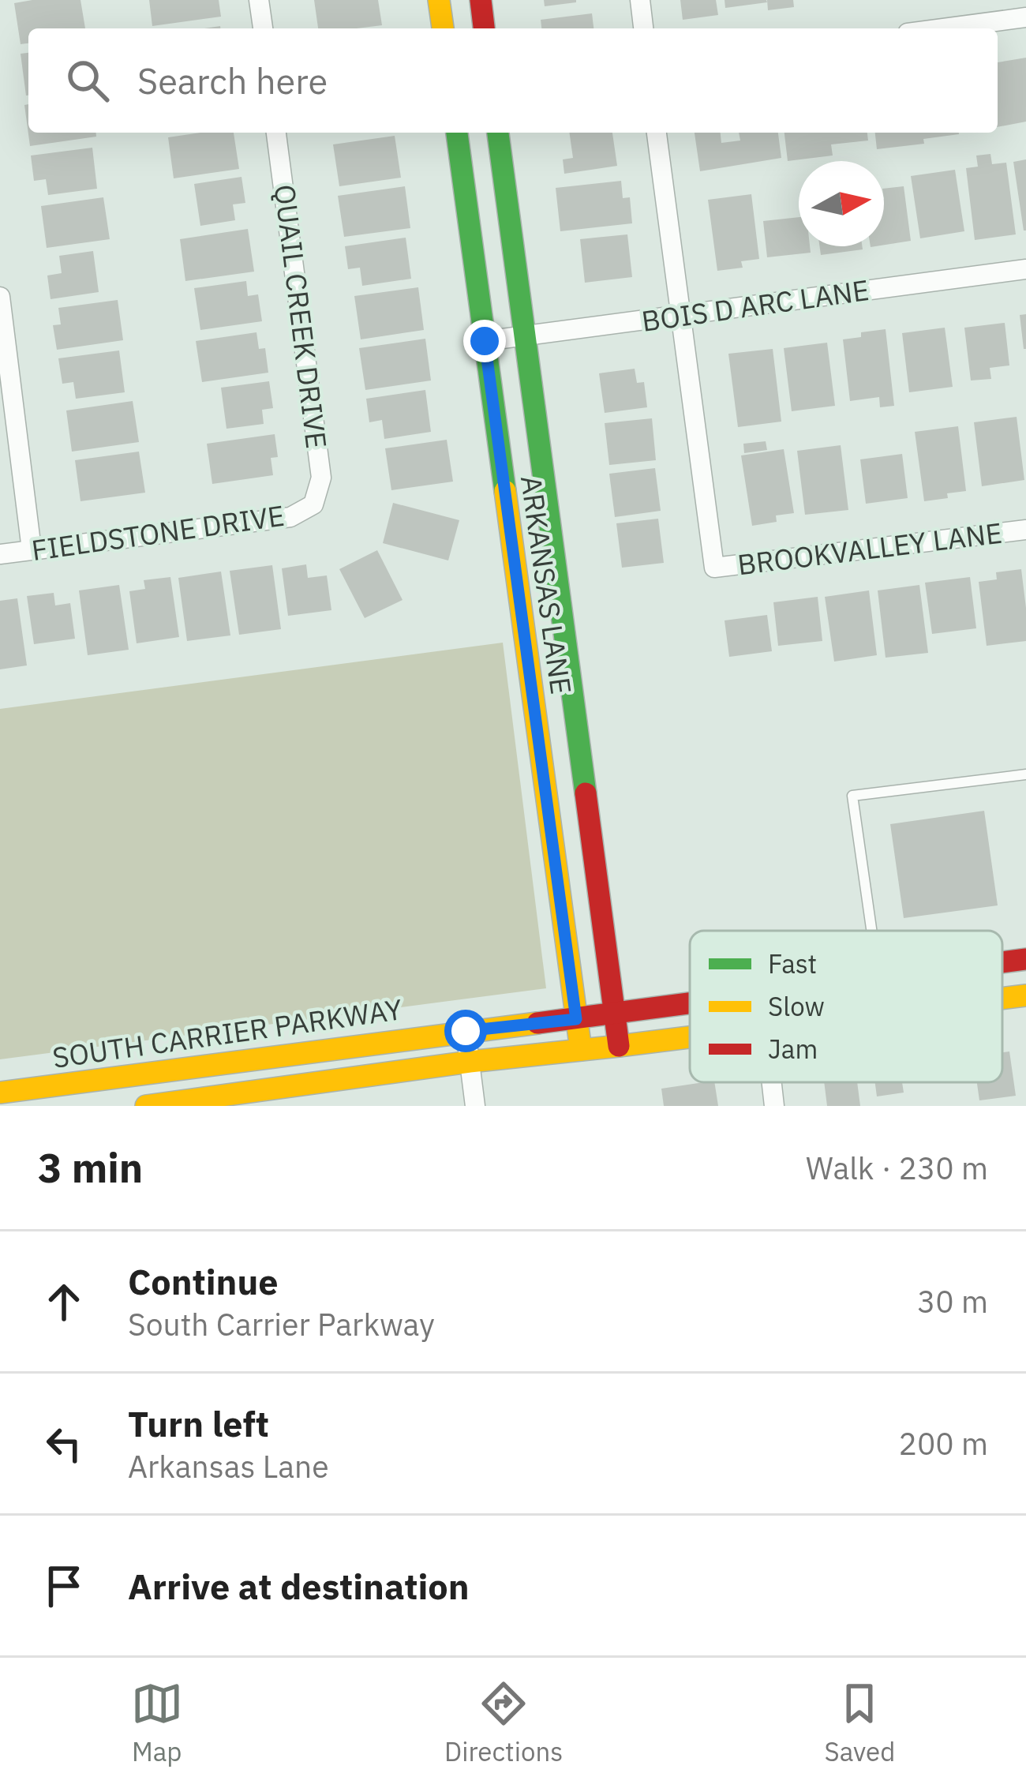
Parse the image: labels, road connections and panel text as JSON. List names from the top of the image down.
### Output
{
  "streets": {
    "main road": ["ARKANSAS LANE", "SOUTH CARRIER PARKWAY"],
    "street": [
      "BOIS D ARC LANE",
      "QUAIL CREEK DRIVE",
      "FIELDSTONE DRIVE",
      "BROOKVALLEY LANE"
    ]
  },
  "crossings": [
    ["BOIS D ARC LANE", "BROOKVALLEY LANE"],
    ["BOIS D ARC LANE", "ARKANSAS LANE"],
    ["QUAIL CREEK DRIVE", "FIELDSTONE DRIVE"],
    ["ARKANSAS LANE", "SOUTH CARRIER PARKWAY"]
  ],
  "legend": ["Fast", "Slow", "Jam"],
  "north": "right",
  "page": {
    "search": "Search here",
    "heading": ["3 min", "Walk · 230 m"],
    "list": [
      ["Continue", "South Carrier Parkway", "30 m"],
      ["Turn left", "Arkansas Lane", "200 m"],
      "Arrive at destination"
    ],
    "nav": ["Map", "Directions", "Saved"]
  }
}
